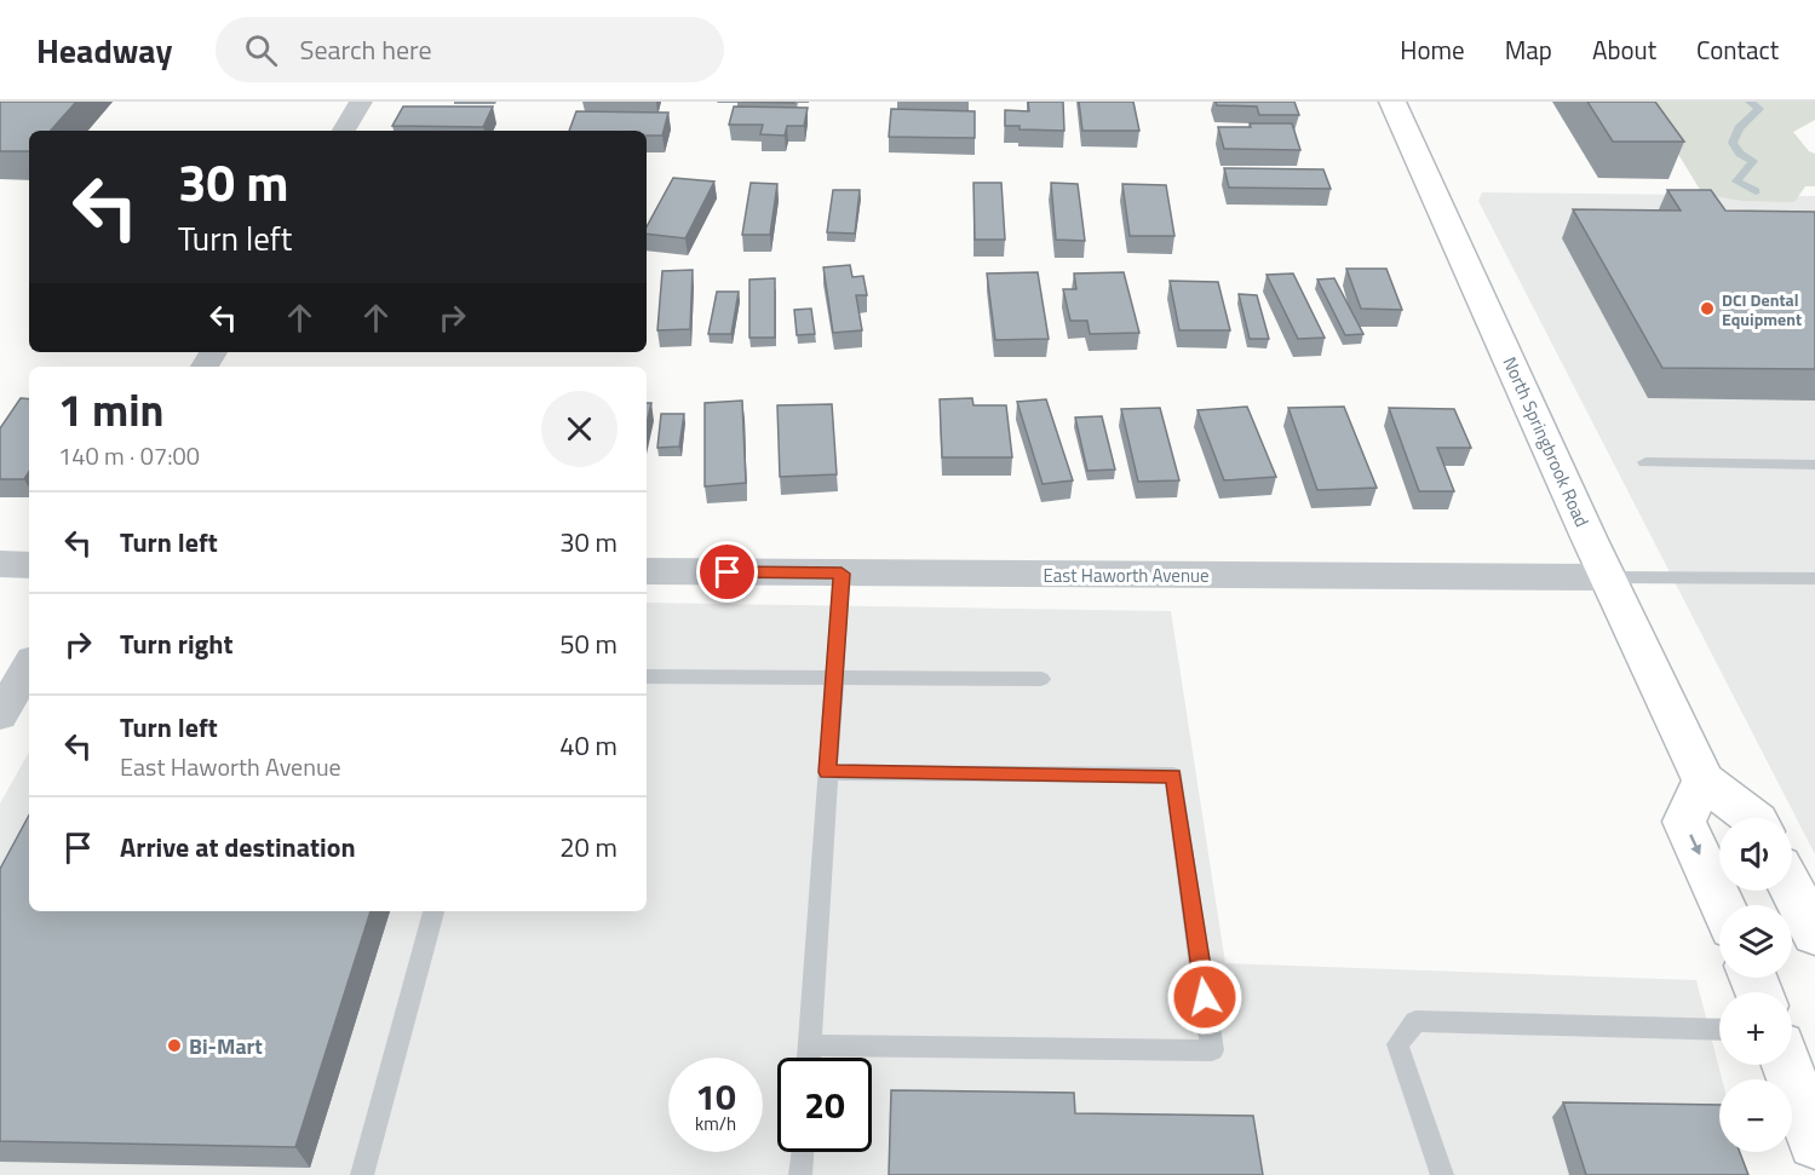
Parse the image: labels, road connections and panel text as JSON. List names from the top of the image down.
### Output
{
  "streets": {
    "main road": ["North Springbrook Road"],
    "street": ["East Haworth Avenue"]
  },
  "crossings": [
    ["North Springbrook Road", "East Haworth Avenue"]
  ],
  "places": ["DCI Dental Equipment", "Bi-Mart"],
  "page": {
    "header": "Headway",
    "search": "Search here",
    "nav": [
      "Home",
      "Map",
      "About",
      "Contact"
    ],
    "turn": ["30 m", "Turn left"],
    "heading": ["1 min", "140 m · 07:00"],
    "list": [
      {
        "name": "Turn left",
        "value": "30 m"
      },
      {
        "name": "Turn right",
        "value": "50 m"
      },
      {
        "name": "Turn left",
        "note": "East Haworth Avenue",
        "value": "40 m"
      },
      {
        "name": "Arrive at destination",
        "value": "20 m"
      }
    ],
    "map_buttons": ["+", "−"],
    "speed": "10 km/h",
    "limit": "20"
  }
}
